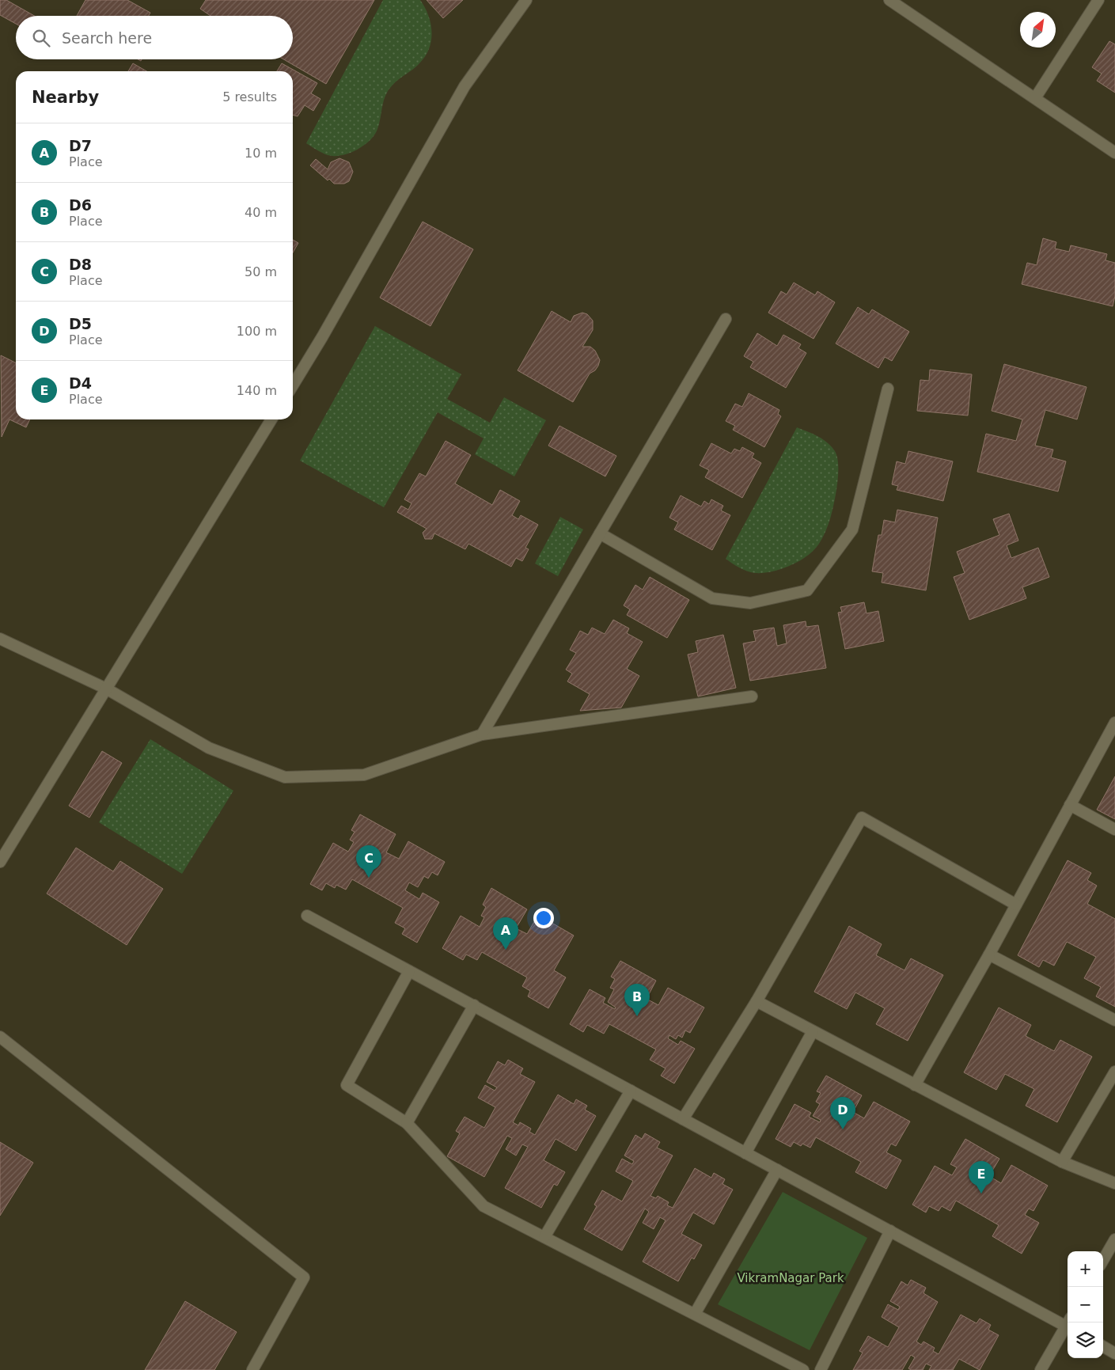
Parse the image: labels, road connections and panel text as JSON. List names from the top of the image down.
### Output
{
  "parks": ["VikramNagar Park"],
  "north": "top right",
  "page": {
    "search": "Search here",
    "heading": ["Nearby", "5 results"],
    "list": [
      {
        "mark": "A",
        "name": "D7",
        "note": "Place",
        "value": "10 m"
      },
      {
        "mark": "B",
        "name": "D6",
        "note": "Place",
        "value": "40 m"
      },
      {
        "mark": "C",
        "name": "D8",
        "note": "Place",
        "value": "50 m"
      },
      {
        "mark": "D",
        "name": "D5",
        "note": "Place",
        "value": "100 m"
      },
      {
        "mark": "E",
        "name": "D4",
        "note": "Place",
        "value": "140 m"
      }
    ],
    "pins": [
      "C",
      "A",
      "B",
      "D",
      "E"
    ],
    "map_buttons": ["+", "−"]
  }
}
